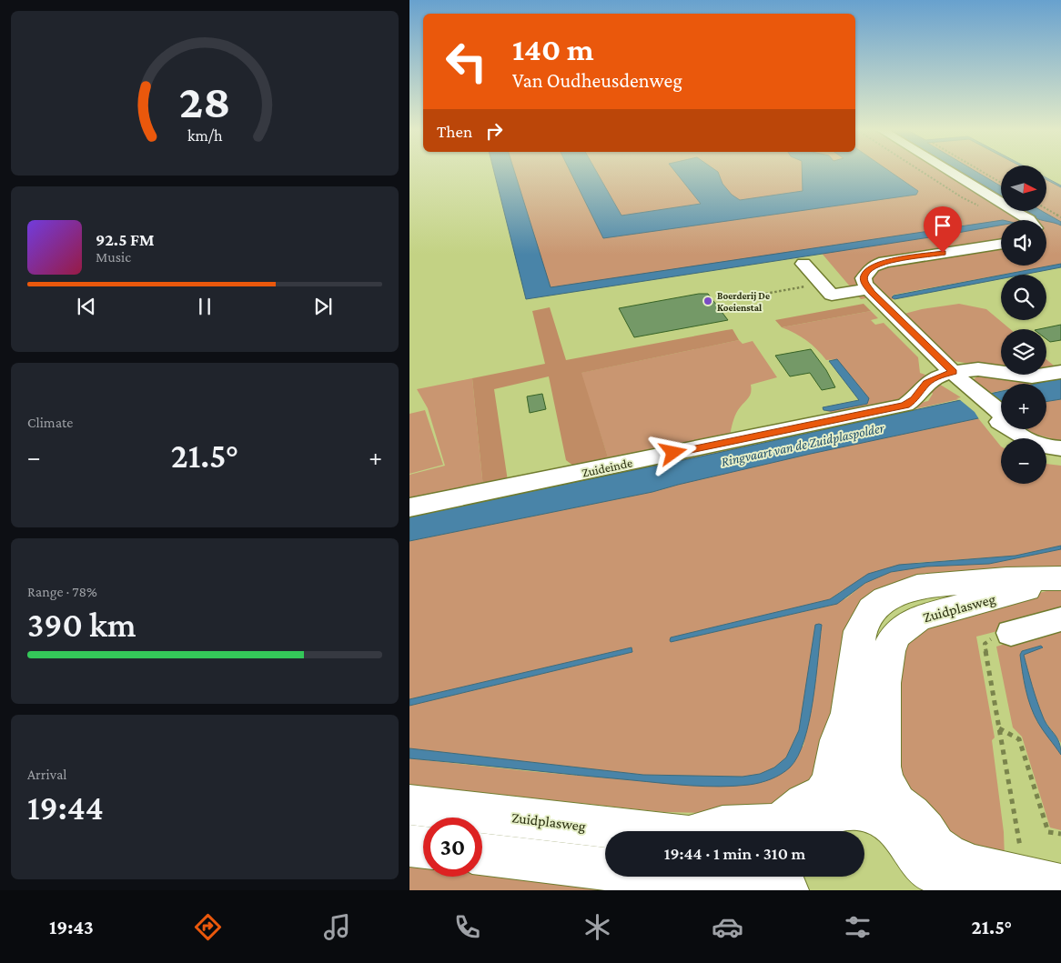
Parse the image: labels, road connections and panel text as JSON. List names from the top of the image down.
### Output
{
  "streets": {
    "main road": ["Zuidplasweg"],
    "street": ["Zuideinde"]
  },
  "water": ["Ringvaart van de Zuidplaspolder"],
  "places": ["Boerderij De Koeienstal"],
  "north": "right",
  "page": {
    "turn": ["140 m", "Van Oudheusdenweg"],
    "then": "Then",
    "map_buttons": ["+", "−"],
    "song": ["92.5 FM", "Music"],
    "tile": [
      "Climate",
      ["Range · 78%", "390 km"],
      ["Arrival", "19:44"]
    ],
    "heat": ["−", "21.5°", "+"],
    "limit": "30",
    "trip": "19:44 · 1 min · 310 m",
    "tabs": ["19:43", "21.5°"],
    "gauge": ["28", "km/h"]
  }
}
